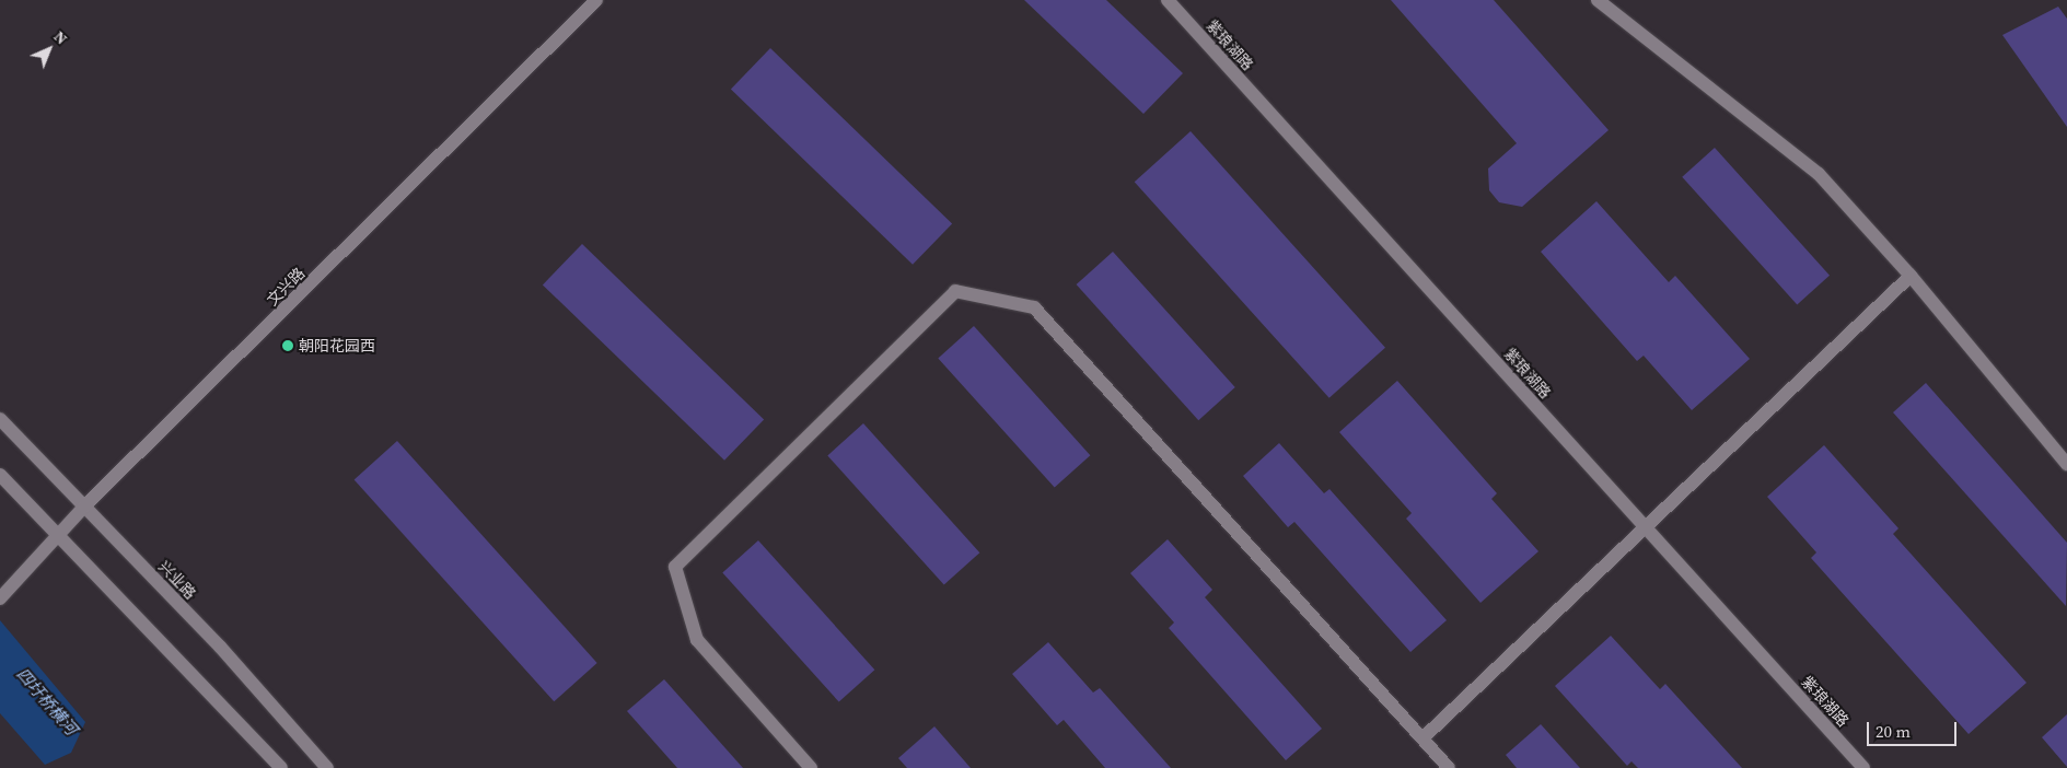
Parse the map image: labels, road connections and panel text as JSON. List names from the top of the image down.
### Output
{
  "streets": {
    "street": ["紫琅湖路", "文兴路", "兴业路"]
  },
  "crossings": [
    ["文兴路", "兴业路"]
  ],
  "water": ["四圩桥横河"],
  "places": ["朝阳花园西"],
  "scale_bar": "20 m",
  "north": "top right"
}
